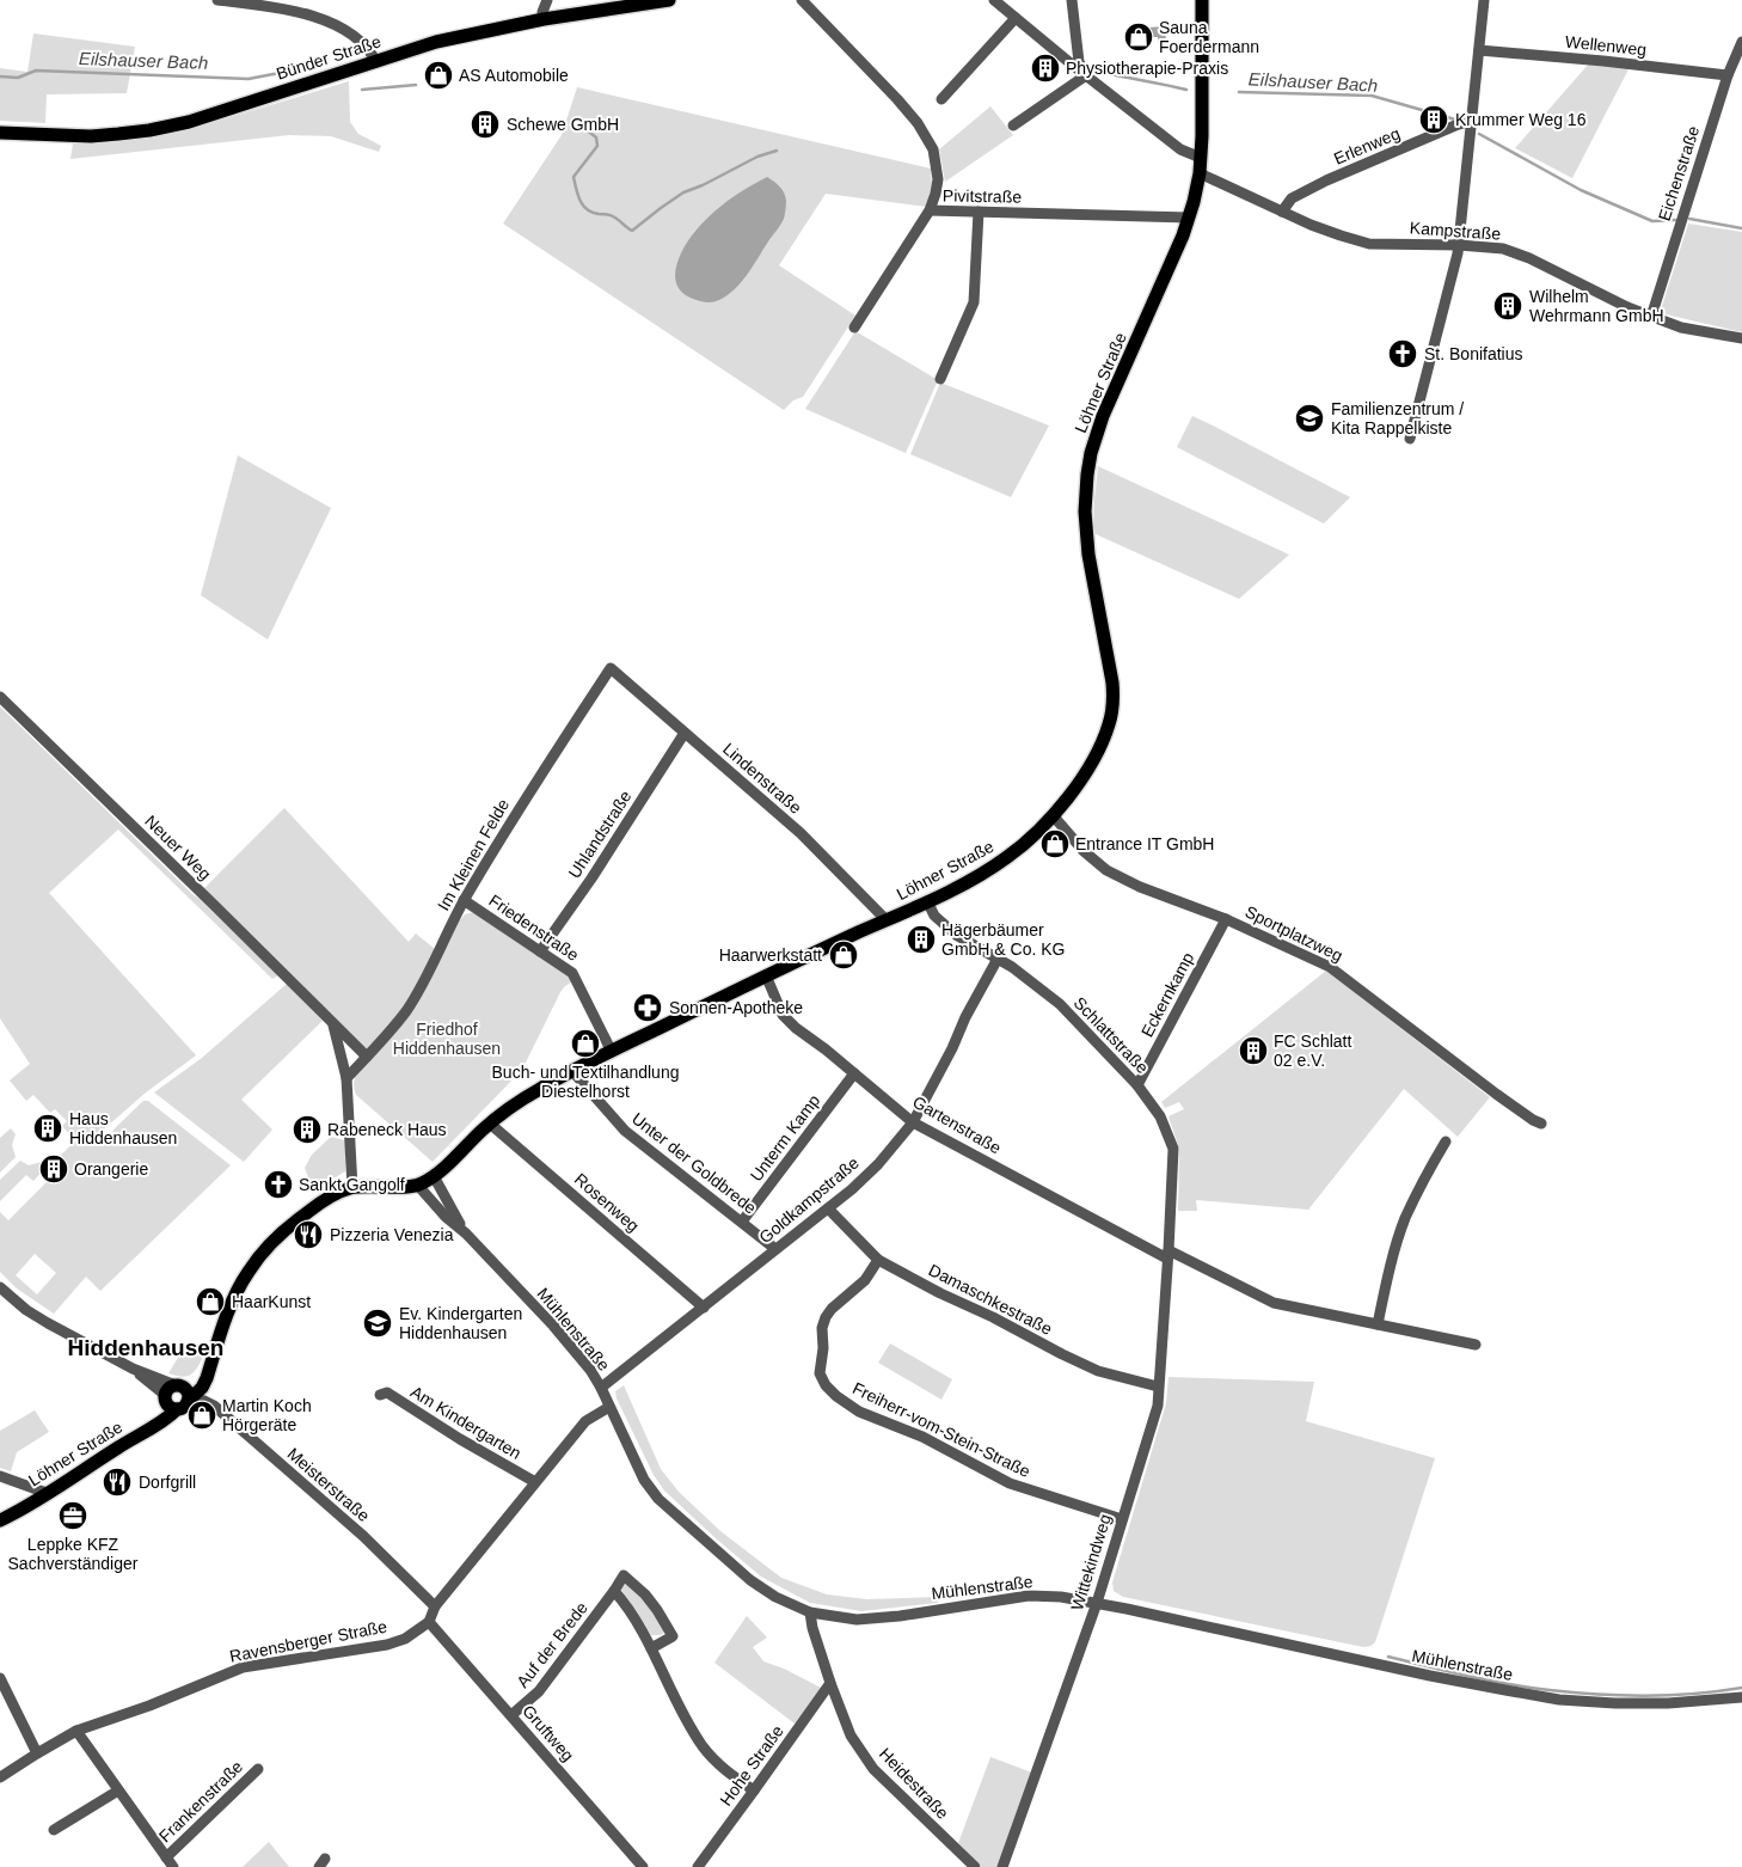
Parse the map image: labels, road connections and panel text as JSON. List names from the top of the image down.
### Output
{
  "streets": {
    "main road": ["Bünder Straße", "Löhner Straße"],
    "street": [
      "Wellenweg",
      "Erlenweg",
      "Eichenstraße",
      "Pivitstraße",
      "Kampstraße",
      "Lindenstraße",
      "Uhlandstraße",
      "Neuer Weg",
      "Im Kleinen Felde",
      "Friedenstraße",
      "Sportplatzweg",
      "Eckernkamp",
      "Schlattstraße",
      "Gartenstraße",
      "Unterm Kamp",
      "Unter der Goldbrede",
      "Goldkampstraße",
      "Rosenweg",
      "Damaschkestraße",
      "Mühlenstraße",
      "Am Kindergarten",
      "Freiherr-vom-Stein-Straße",
      "Meisterstraße",
      "Wittekindweg",
      "Ravensberger Straße",
      "Auf der Brede",
      "Gruftweg",
      "Hohe Straße",
      "Heidestraße",
      "Frankenstraße"
    ]
  },
  "crossings": [
    ["Wellenweg", "Eichenstraße"],
    ["Erlenweg", "Kampstraße"],
    ["Eichenstraße", "Kampstraße"],
    ["Pivitstraße", "Löhner Straße"],
    ["Kampstraße", "Löhner Straße"],
    ["Löhner Straße", "Lindenstraße"],
    ["Löhner Straße", "Friedenstraße"],
    ["Löhner Straße", "Sportplatzweg"],
    ["Löhner Straße", "Schlattstraße"],
    ["Löhner Straße", "Gartenstraße"],
    ["Löhner Straße", "Unter der Goldbrede"],
    ["Löhner Straße", "Rosenweg"],
    ["Löhner Straße", "Mühlenstraße"],
    ["Löhner Straße", "Meisterstraße"],
    ["Lindenstraße", "Uhlandstraße"],
    ["Lindenstraße", "Im Kleinen Felde"],
    ["Uhlandstraße", "Friedenstraße"],
    ["Neuer Weg", "Im Kleinen Felde"],
    ["Im Kleinen Felde", "Friedenstraße"],
    ["Sportplatzweg", "Eckernkamp"],
    ["Eckernkamp", "Schlattstraße"],
    ["Schlattstraße", "Gartenstraße"],
    ["Schlattstraße", "Goldkampstraße"],
    ["Schlattstraße", "Wittekindweg"],
    ["Gartenstraße", "Unterm Kamp"],
    ["Gartenstraße", "Goldkampstraße"],
    ["Gartenstraße", "Wittekindweg"],
    ["Unterm Kamp", "Unter der Goldbrede"],
    ["Unter der Goldbrede", "Goldkampstraße"],
    ["Goldkampstraße", "Rosenweg"],
    ["Goldkampstraße", "Damaschkestraße"],
    ["Goldkampstraße", "Mühlenstraße"],
    ["Damaschkestraße", "Freiherr-vom-Stein-Straße"],
    ["Damaschkestraße", "Wittekindweg"],
    ["Mühlenstraße", "Wittekindweg"],
    ["Mühlenstraße", "Heidestraße"],
    ["Freiherr-vom-Stein-Straße", "Wittekindweg"],
    ["Ravensberger Straße", "Gruftweg"],
    ["Auf der Brede", "Gruftweg"],
    ["Hohe Straße", "Heidestraße"]
  ],
  "districts": ["Hiddenhausen"],
  "water": ["Eilshauser Bach"],
  "parks": ["Friedhof Hiddenhausen"],
  "places": {
    "shop": [
      "Sauna Foerdermann",
      "AS Automobile",
      "Entrance IT GmbH",
      "Haarwerkstatt",
      "Buch- und Textilhandlung Diestelhorst",
      "HaarKunst",
      "Martin Koch Hörgeräte"
    ],
    "building": [
      "Physiotherapie-Praxis",
      "Krummer Weg 16",
      "Schewe GmbH",
      "Wilhelm Wehrmann GmbH",
      "Hägerbäumer GmbH & Co. KG",
      "FC Schlatt 02 e.V.",
      "Haus Hiddenhausen",
      "Rabeneck Haus",
      "Orangerie"
    ],
    "church": ["St. Bonifatius", "Sankt Gangolf"],
    "school or university": ["Familienzentrum / Kita Rappelkiste", "Ev. Kindergarten Hiddenhausen"],
    "pharmacy": ["Sonnen-Apotheke"],
    "restaurant": ["Pizzeria Venezia", "Dorfgrill"],
    "office": ["Leppke KFZ Sachverständiger"]
  }
}
